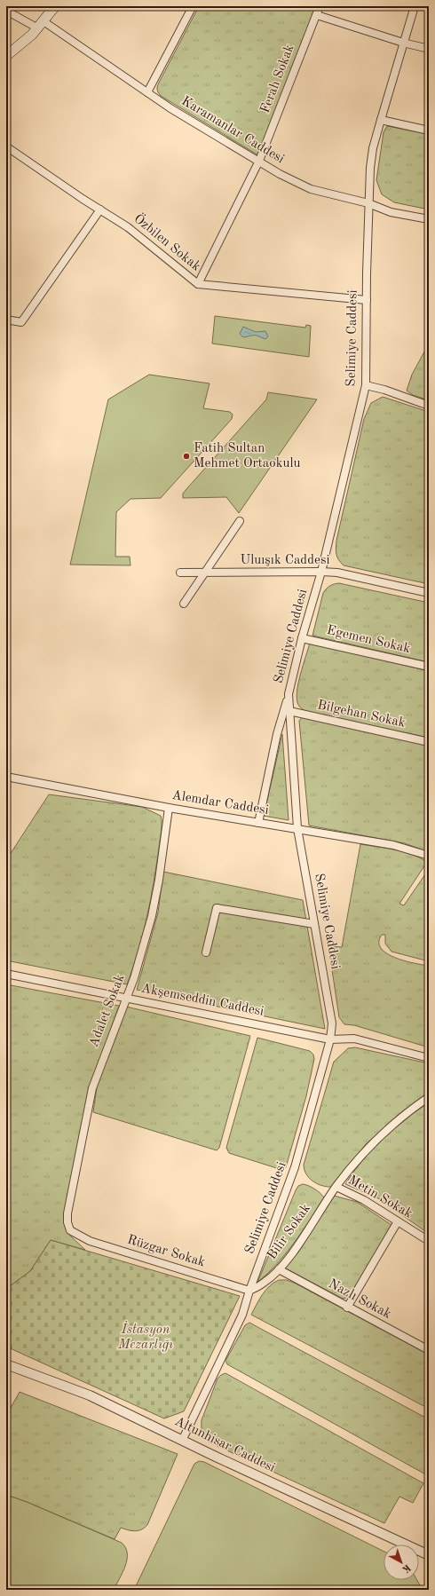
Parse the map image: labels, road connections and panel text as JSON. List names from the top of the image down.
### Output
{
  "streets": {
    "street": [
      "Ferah Sokak",
      "Karamanlar Caddesi",
      "Özbilen Sokak",
      "Selimiye Caddesi",
      "Uluışık Caddesi",
      "Egemen Sokak",
      "Bilgehan Sokak",
      "Alemdar Caddesi",
      "Akşemseddin Caddesi",
      "Adalet Sokak",
      "Metin Sokak",
      "Bilir Sokak",
      "Rüzgar Sokak",
      "Nazlı Sokak",
      "Altunhisar Caddesi"
    ]
  },
  "crossings": [
    ["Ferah Sokak", "Karamanlar Caddesi"],
    ["Ferah Sokak", "Özbilen Sokak"],
    ["Karamanlar Caddesi", "Selimiye Caddesi"],
    ["Özbilen Sokak", "Selimiye Caddesi"],
    ["Selimiye Caddesi", "Uluışık Caddesi"],
    ["Selimiye Caddesi", "Egemen Sokak"],
    ["Selimiye Caddesi", "Bilgehan Sokak"],
    ["Selimiye Caddesi", "Alemdar Caddesi"],
    ["Selimiye Caddesi", "Akşemseddin Caddesi"],
    ["Selimiye Caddesi", "Bilir Sokak"],
    ["Selimiye Caddesi", "Rüzgar Sokak"],
    ["Alemdar Caddesi", "Adalet Sokak"],
    ["Akşemseddin Caddesi", "Adalet Sokak"],
    ["Adalet Sokak", "Rüzgar Sokak"],
    ["Metin Sokak", "Bilir Sokak"],
    ["Bilir Sokak", "Rüzgar Sokak"],
    ["Bilir Sokak", "Nazlı Sokak"]
  ],
  "parks": ["İstasyon Mezarlığı"],
  "places": ["Fatih Sultan Mehmet Ortaokulu"],
  "north": "bottom right"
}
